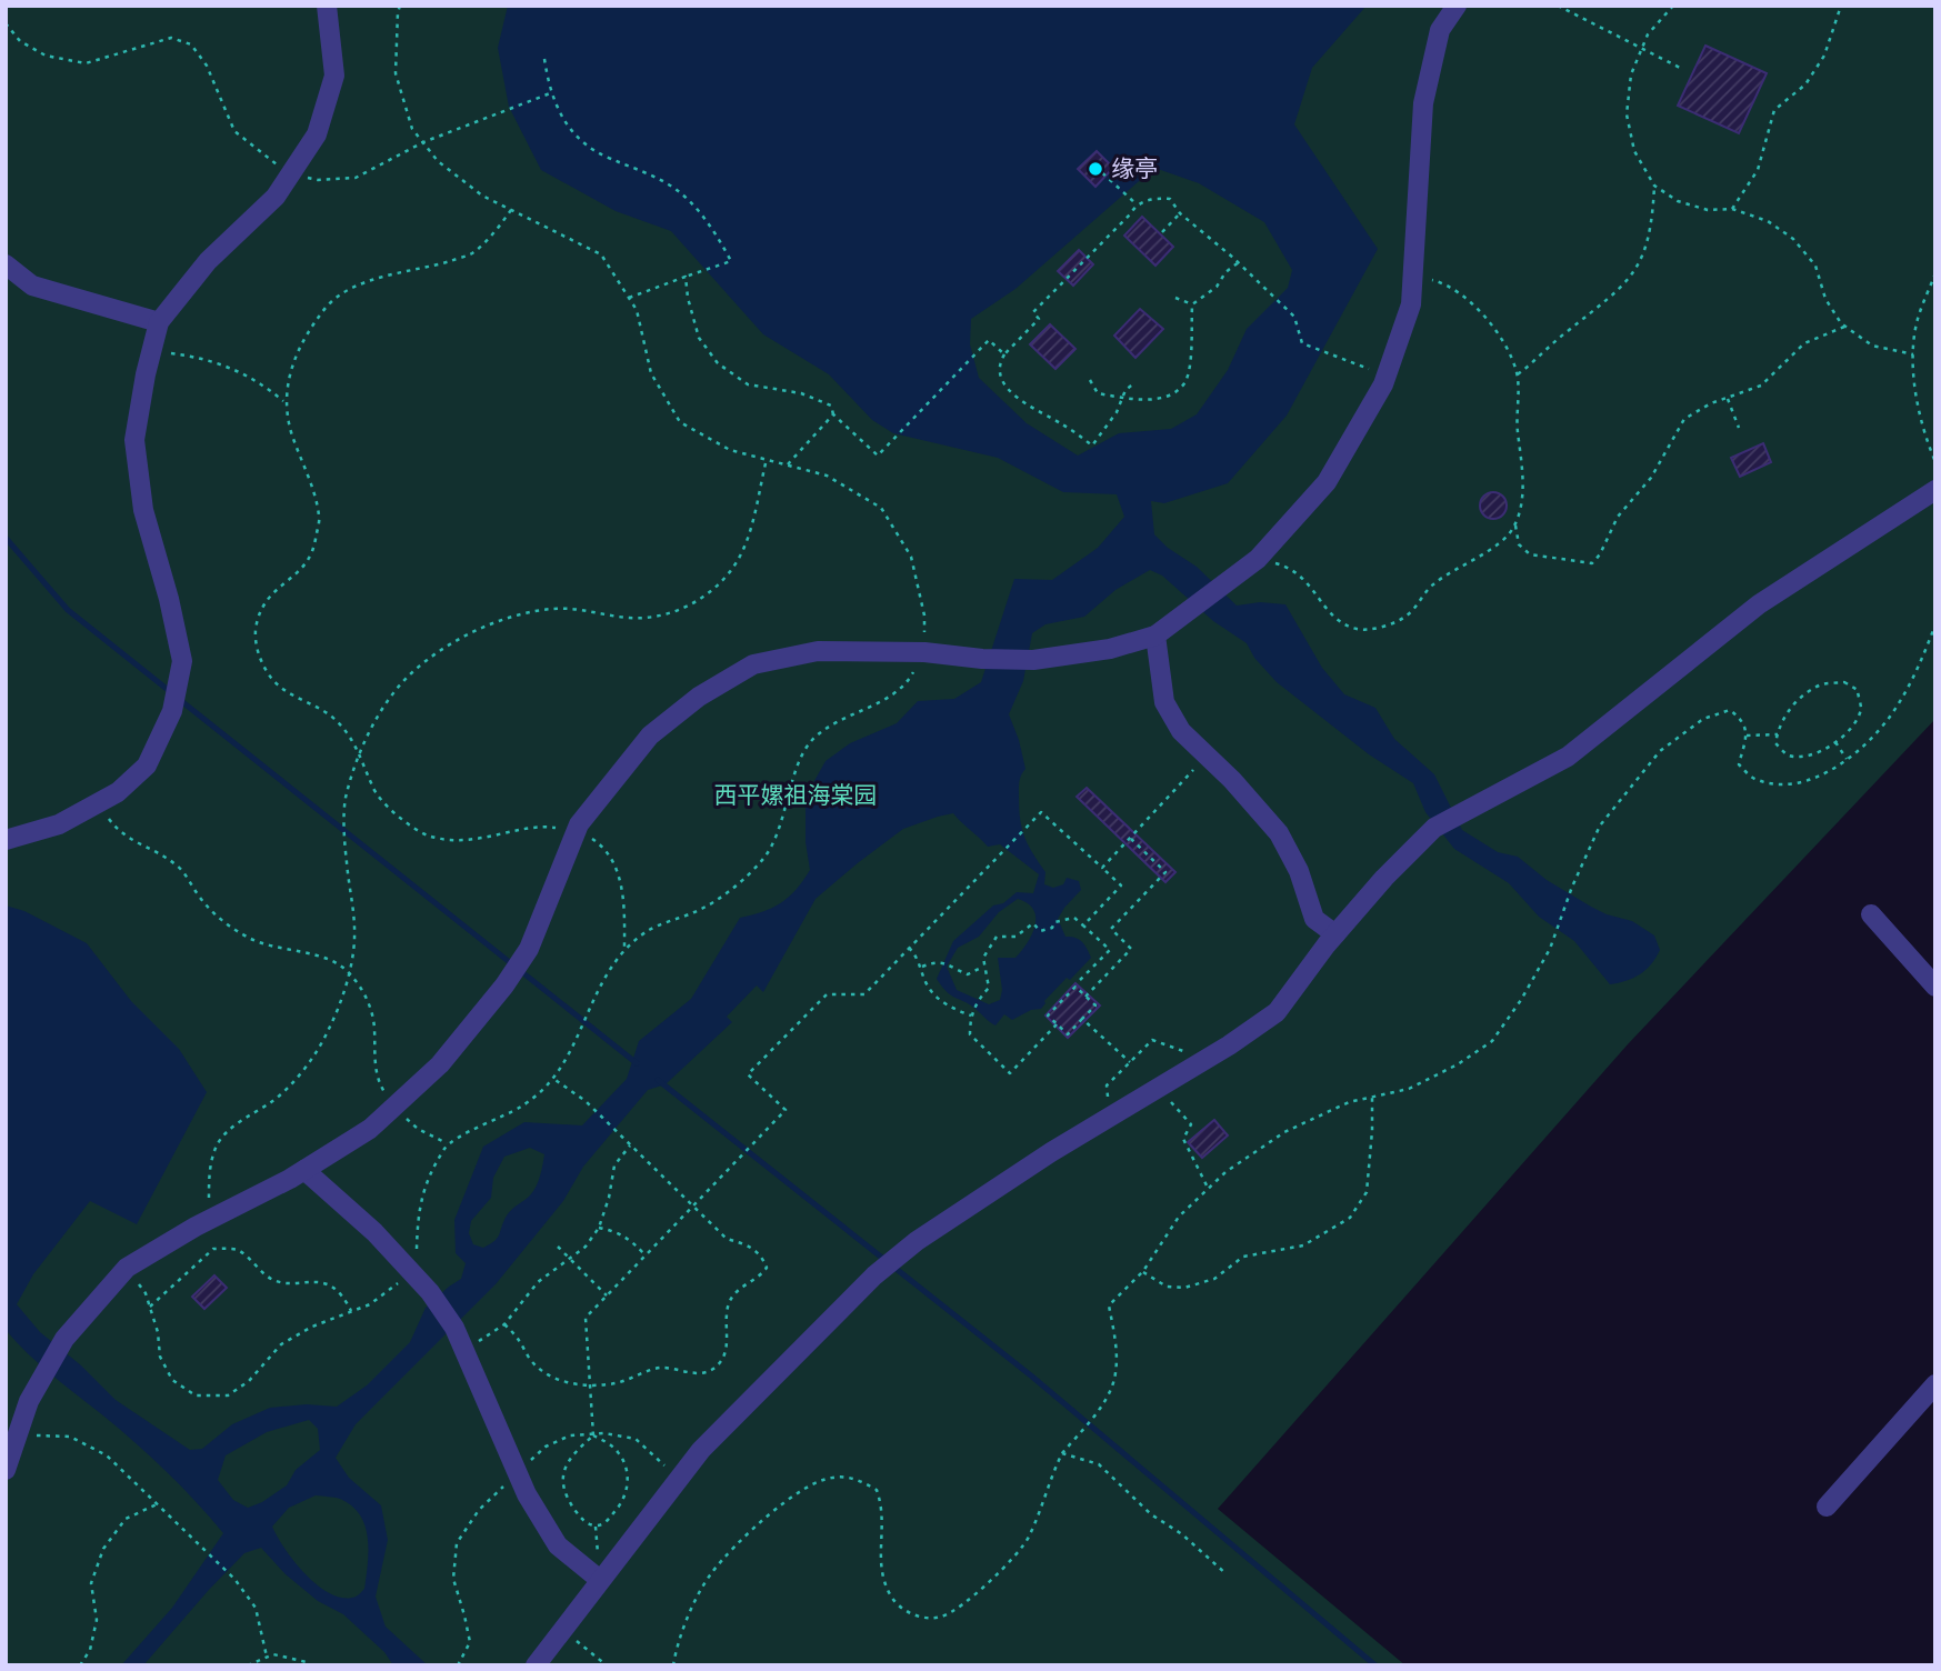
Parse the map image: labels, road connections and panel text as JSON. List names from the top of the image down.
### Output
{
  "parks": ["西平嫘祖海棠园"],
  "places": ["缘亭"]
}
